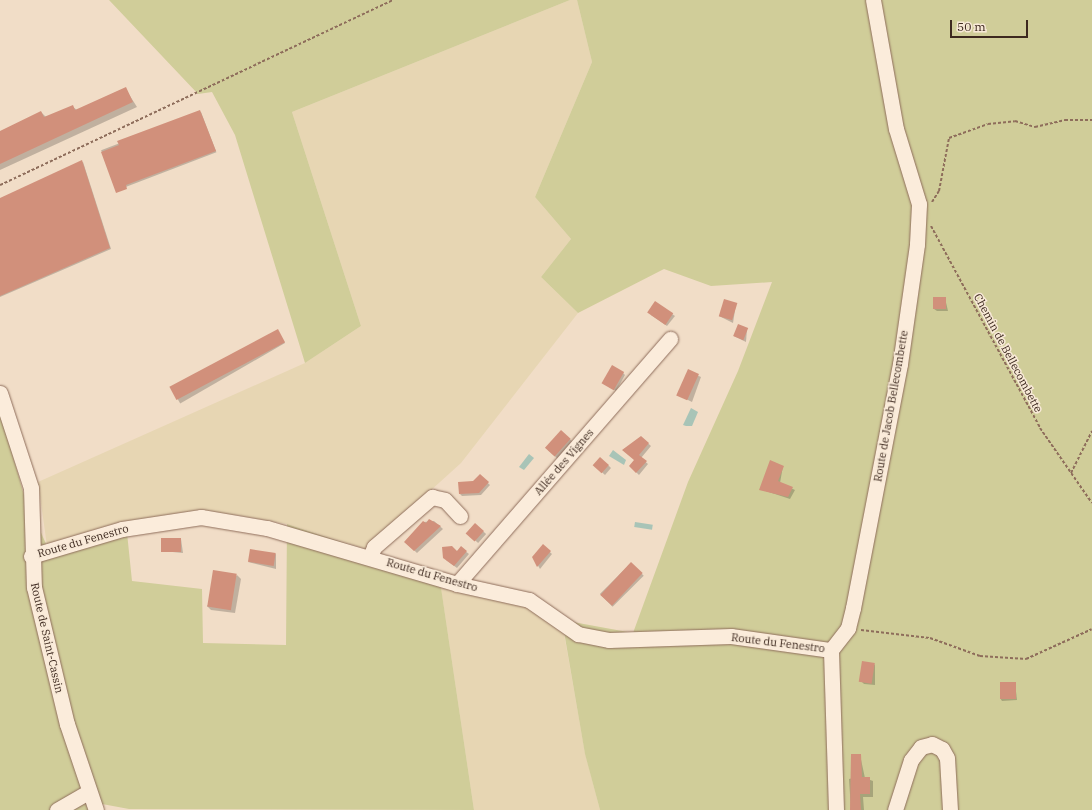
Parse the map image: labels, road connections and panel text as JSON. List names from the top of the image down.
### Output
{
  "streets": {
    "street": [
      "Route de Jacob Bellecombette",
      "Allée des Vignes",
      "Route du Fenestro",
      "Route de Saint-Cassin"
    ],
    "path": ["Chemin de Bellecombette"]
  },
  "crossings": [
    ["Chemin de Bellecombette", "Route de Jacob Bellecombette"],
    ["Route de Jacob Bellecombette", "Route du Fenestro"],
    ["Allée des Vignes", "Route du Fenestro"],
    ["Route du Fenestro", "Route de Saint-Cassin"]
  ],
  "scale_bar": "50 m"
}
